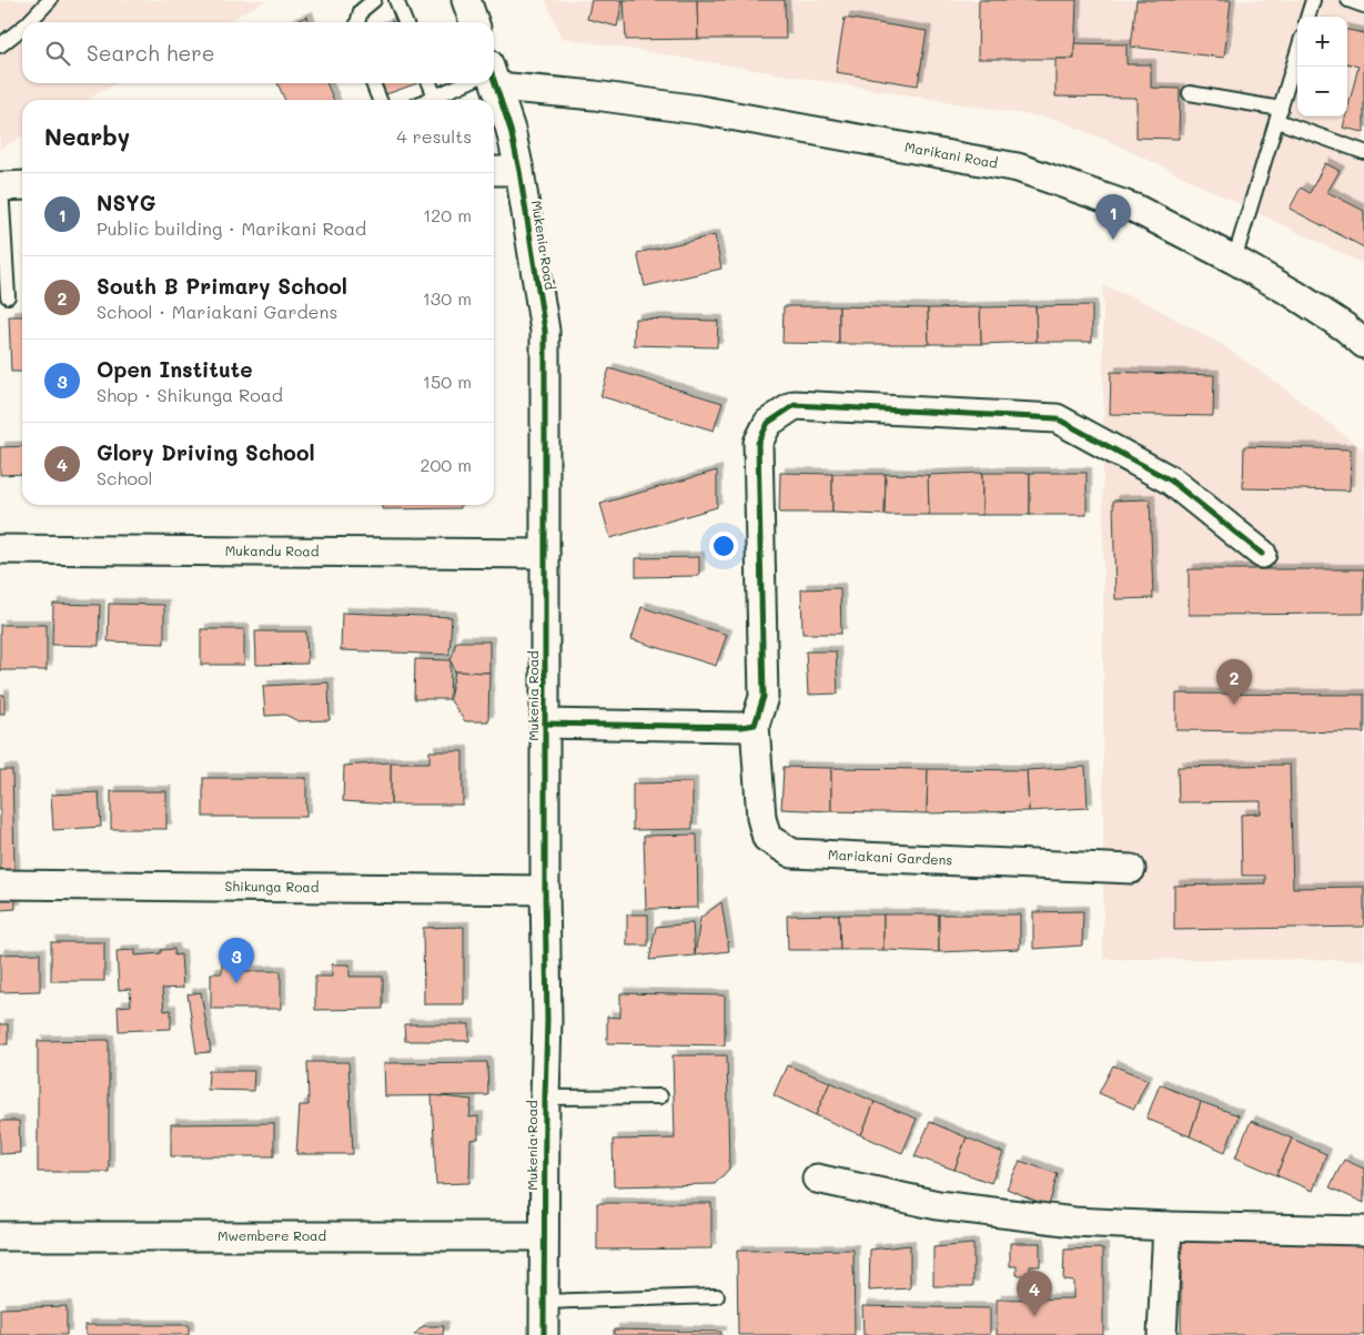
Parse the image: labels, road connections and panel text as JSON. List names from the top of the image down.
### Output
{
  "streets": {
    "street": [
      "Marikani Road",
      "Mukenia Road",
      "Mukandu Road",
      "Mariakani Gardens",
      "Shikunga Road",
      "Mwembere Road"
    ]
  },
  "crossings": [
    ["Mukenia Road", "Mukandu Road"],
    ["Mukenia Road", "Shikunga Road"],
    ["Mukenia Road", "Mwembere Road"]
  ],
  "page": {
    "map_buttons": ["+", "−"],
    "search": "Search here",
    "heading": ["Nearby", "4 results"],
    "list": [
      {
        "mark": "1",
        "name": "NSYG",
        "note": "Public building · Marikani Road",
        "value": "120 m"
      },
      {
        "mark": "2",
        "name": "South B Primary School",
        "note": "School · Mariakani Gardens",
        "value": "130 m"
      },
      {
        "mark": "3",
        "name": "Open Institute",
        "note": "Shop · Shikunga Road",
        "value": "150 m"
      },
      {
        "mark": "4",
        "name": "Glory Driving School",
        "note": "School",
        "value": "200 m"
      }
    ],
    "pins": [
      "1",
      "2",
      "3",
      "4"
    ]
  }
}
